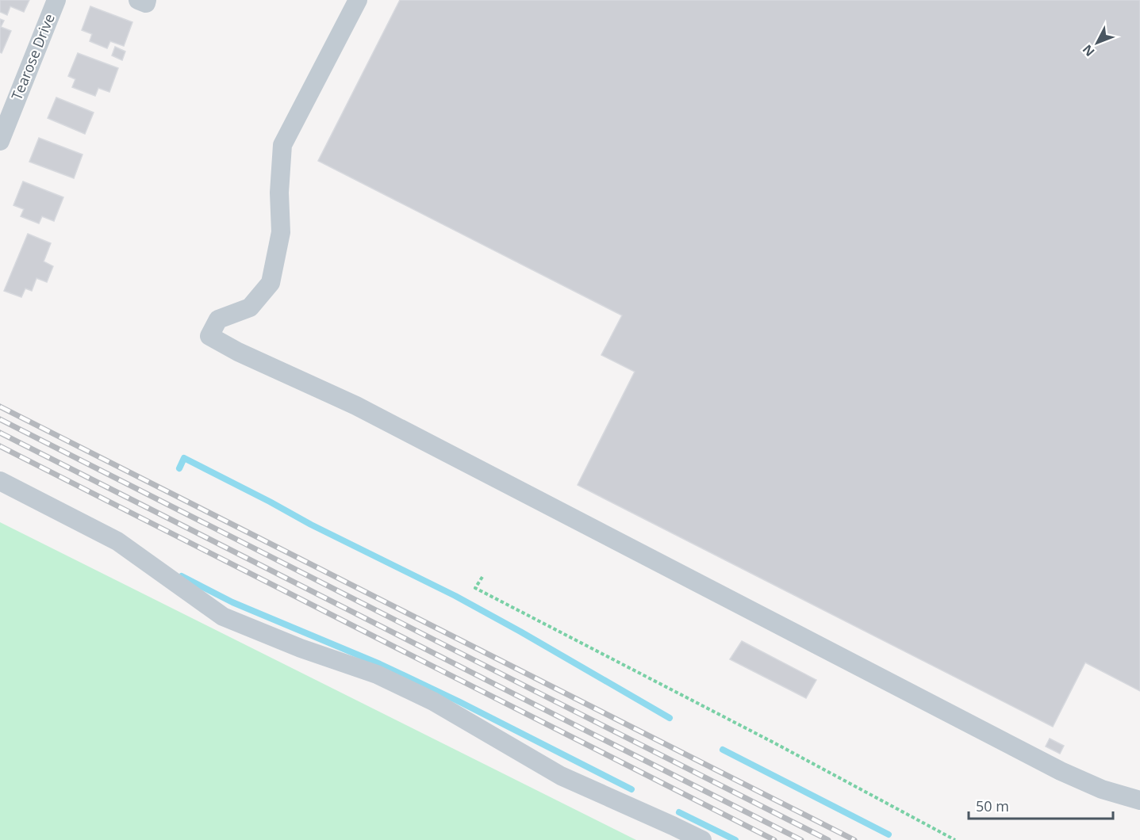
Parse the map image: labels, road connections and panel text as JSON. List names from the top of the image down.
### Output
{
  "streets": {
    "street": ["Tearose Drive"]
  },
  "scale_bar": "50 m",
  "north": "bottom left"
}
